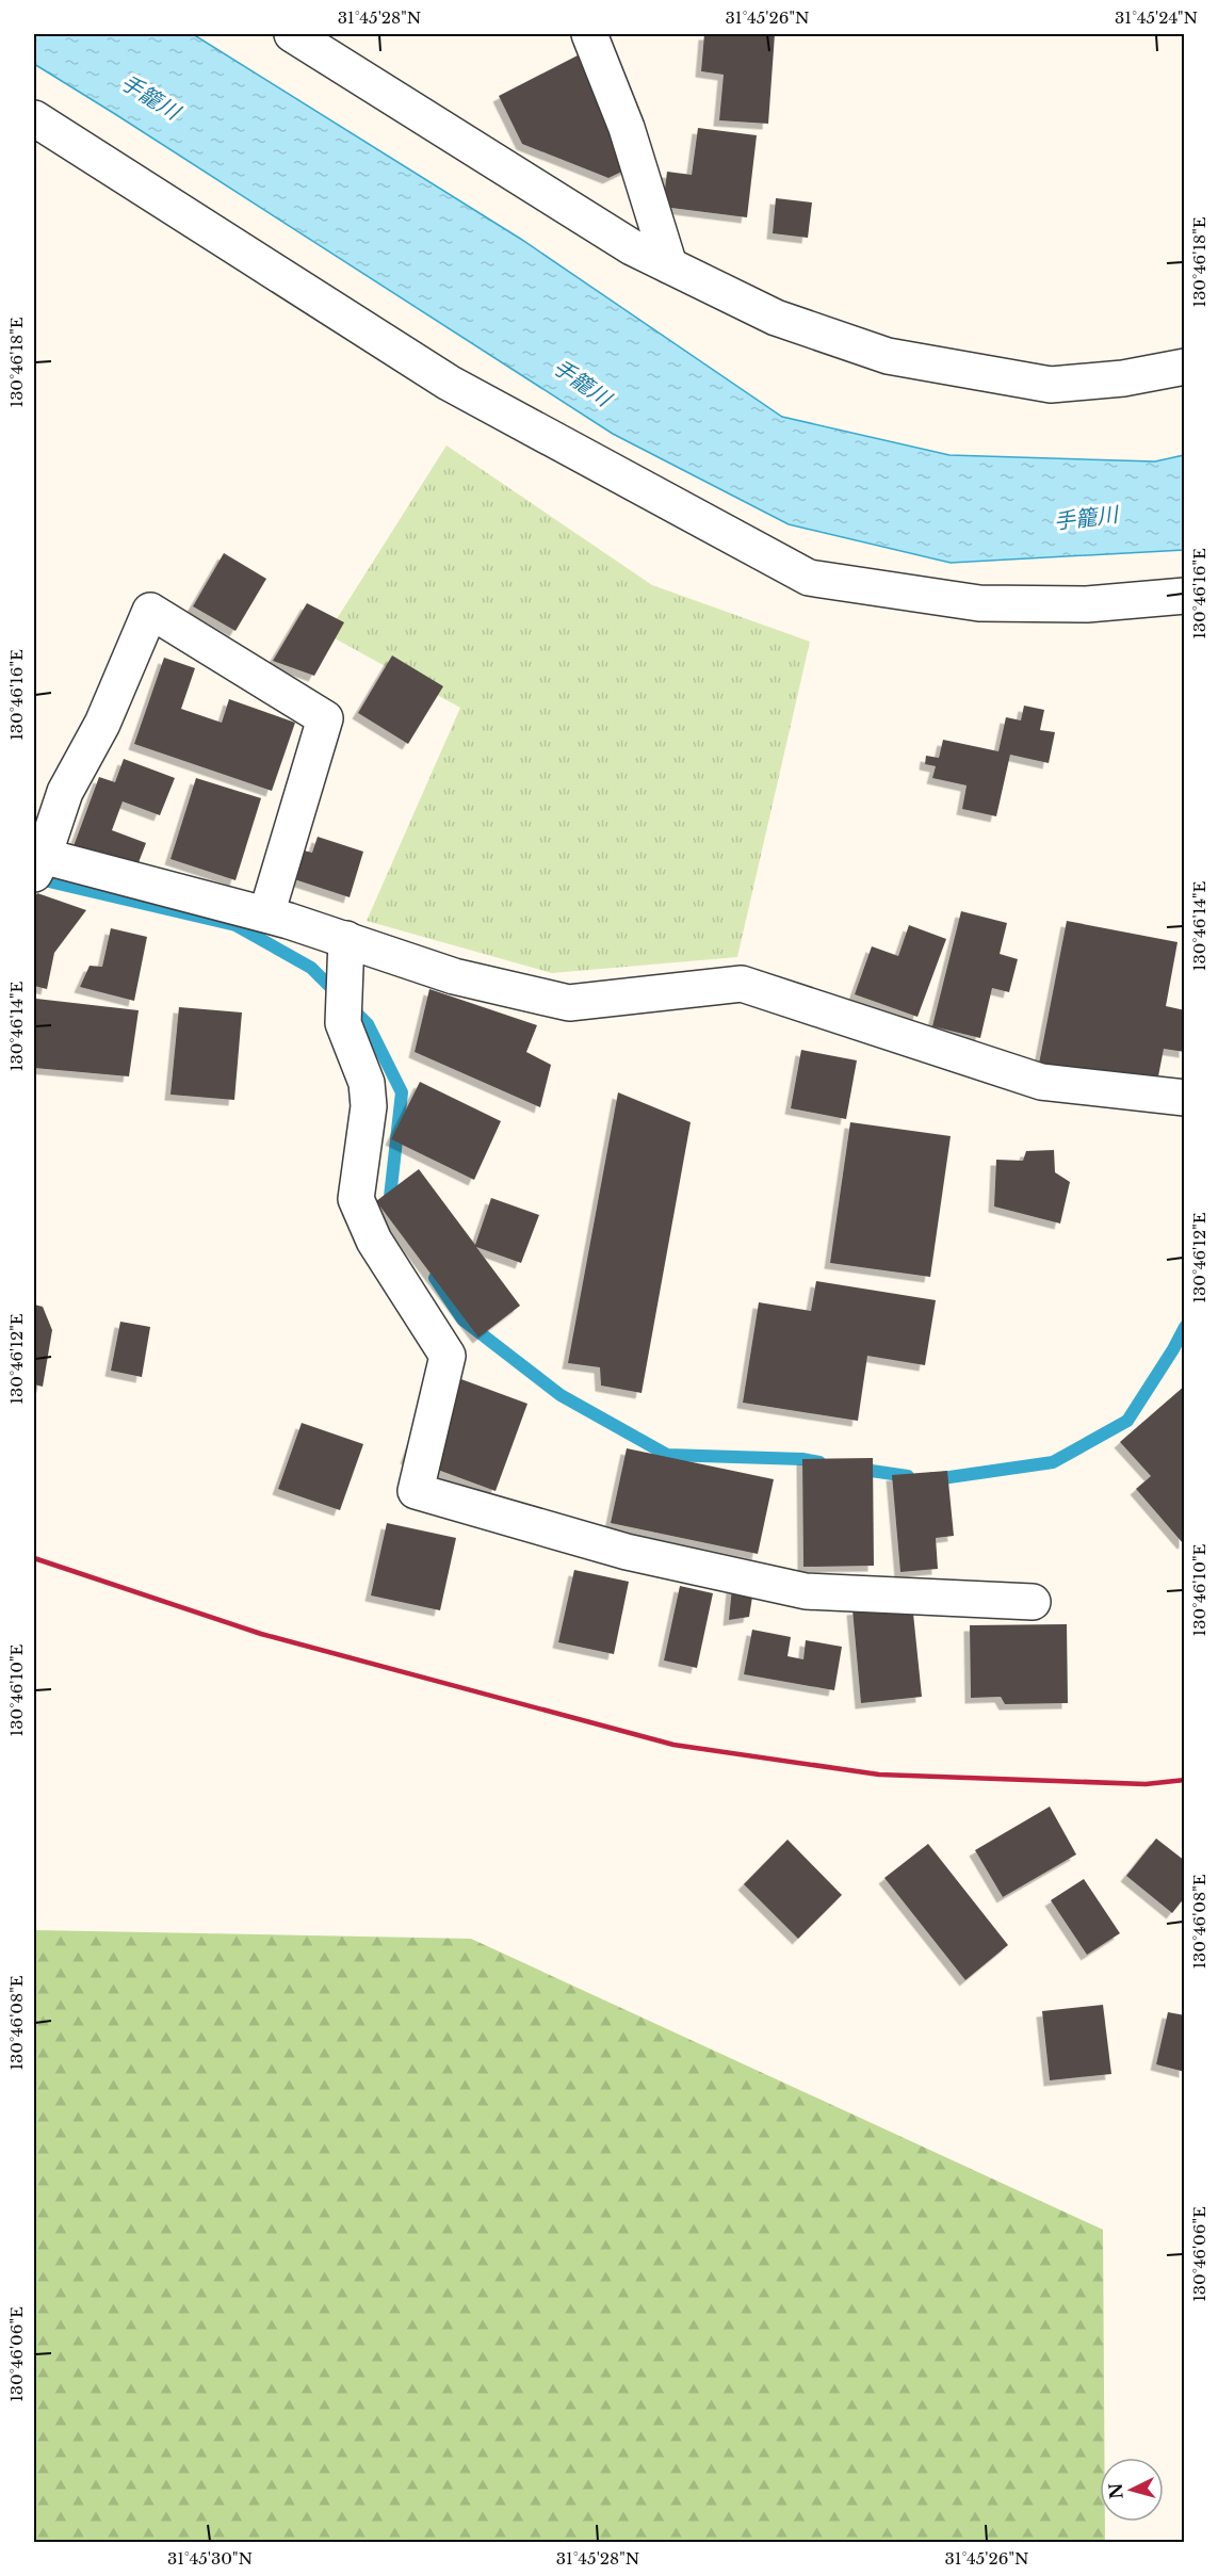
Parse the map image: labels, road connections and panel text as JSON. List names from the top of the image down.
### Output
{
  "water": ["手籠川"],
  "north": "left",
  "coordinates": [
    "31°45'28\"N",
    "31°45'26\"N",
    "31°45'24\"N",
    "130°46'18\"E",
    "130°46'16\"E",
    "130°46'14\"E",
    "130°46'12\"E",
    "130°46'10\"E",
    "130°46'08\"E",
    "130°46'06\"E",
    "31°45'30\"N"
  ]
}
